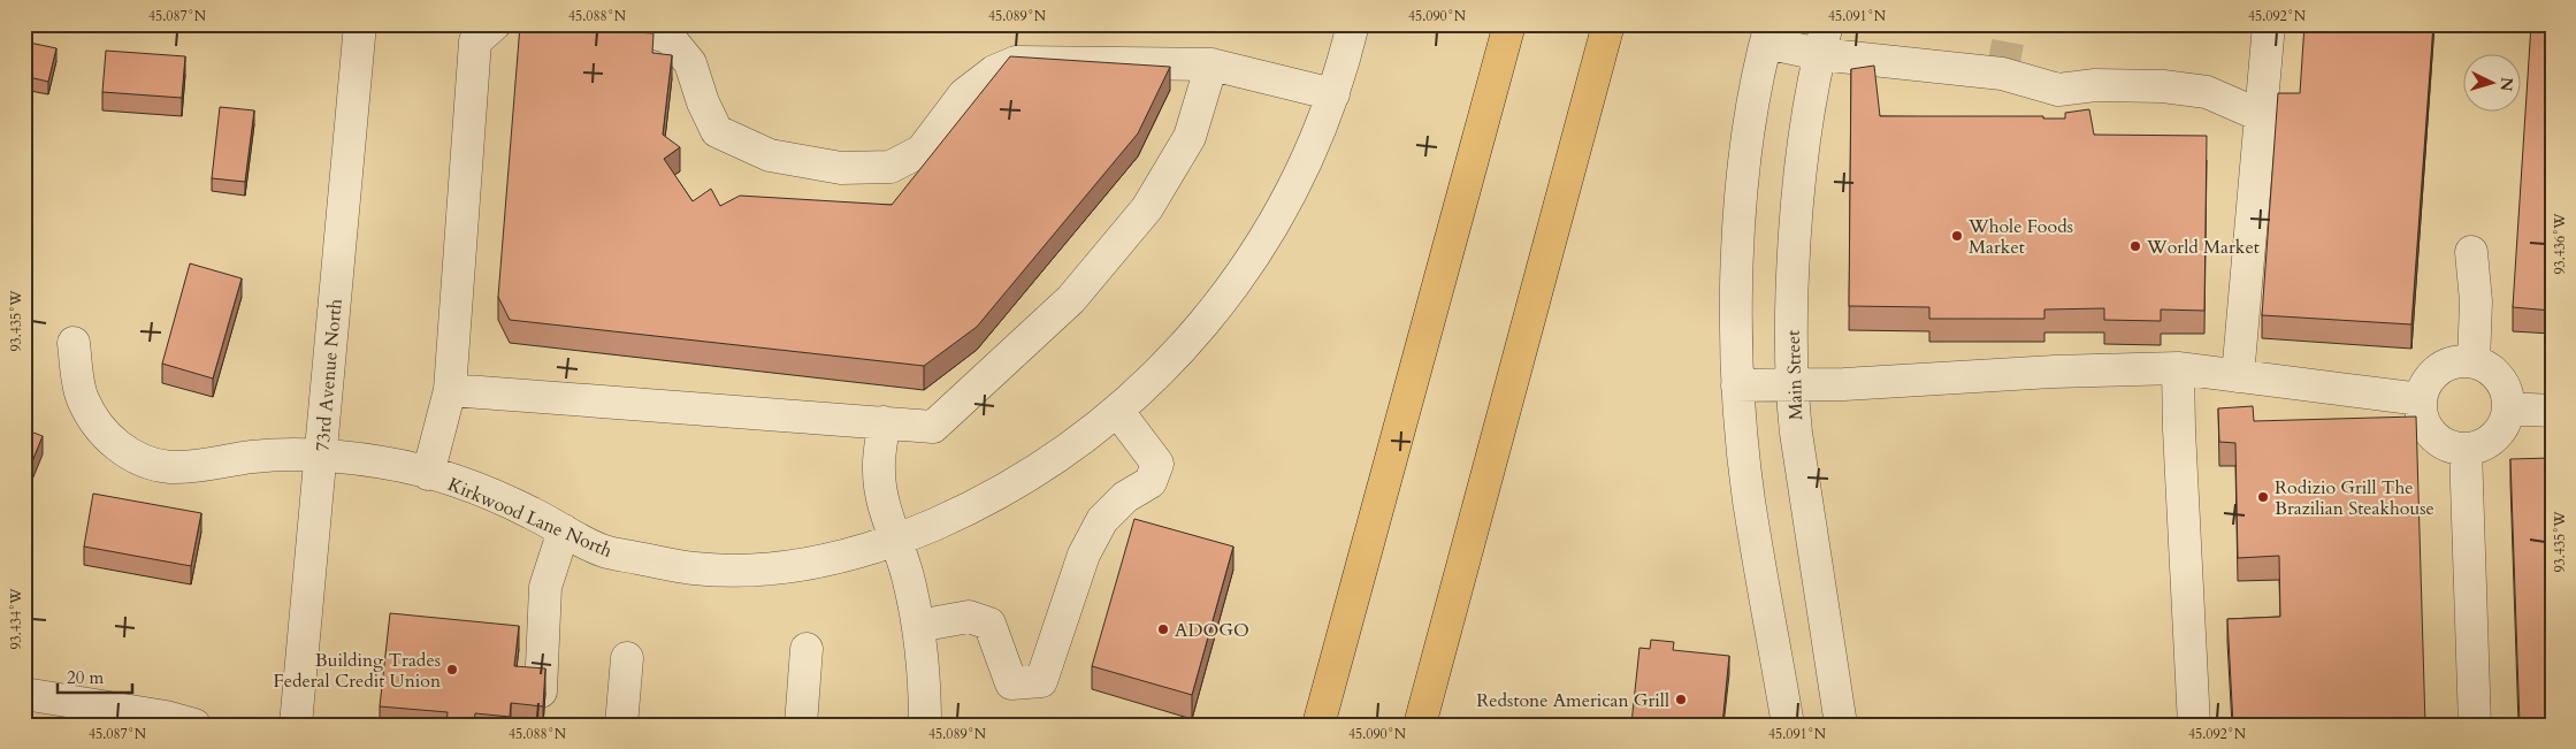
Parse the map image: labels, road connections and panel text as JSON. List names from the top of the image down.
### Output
{
  "streets": {
    "street": ["73rd Avenue North", "Main Street", "Kirkwood Lane North"]
  },
  "crossings": [
    ["73rd Avenue North", "Kirkwood Lane North"]
  ],
  "places": [
    "Whole Foods Market",
    "World Market",
    "Rodizio Grill The Brazilian Steakhouse",
    "ADOGO",
    "Building Trades Federal Credit Union",
    "Redstone American Grill"
  ],
  "scale_bar": "20 m",
  "north": "right",
  "coordinates": [
    "45.087°N",
    "45.088°N",
    "45.089°N",
    "45.090°N",
    "45.091°N",
    "45.092°N",
    "93.436°W",
    "93.435°W",
    "93.434°W"
  ]
}
